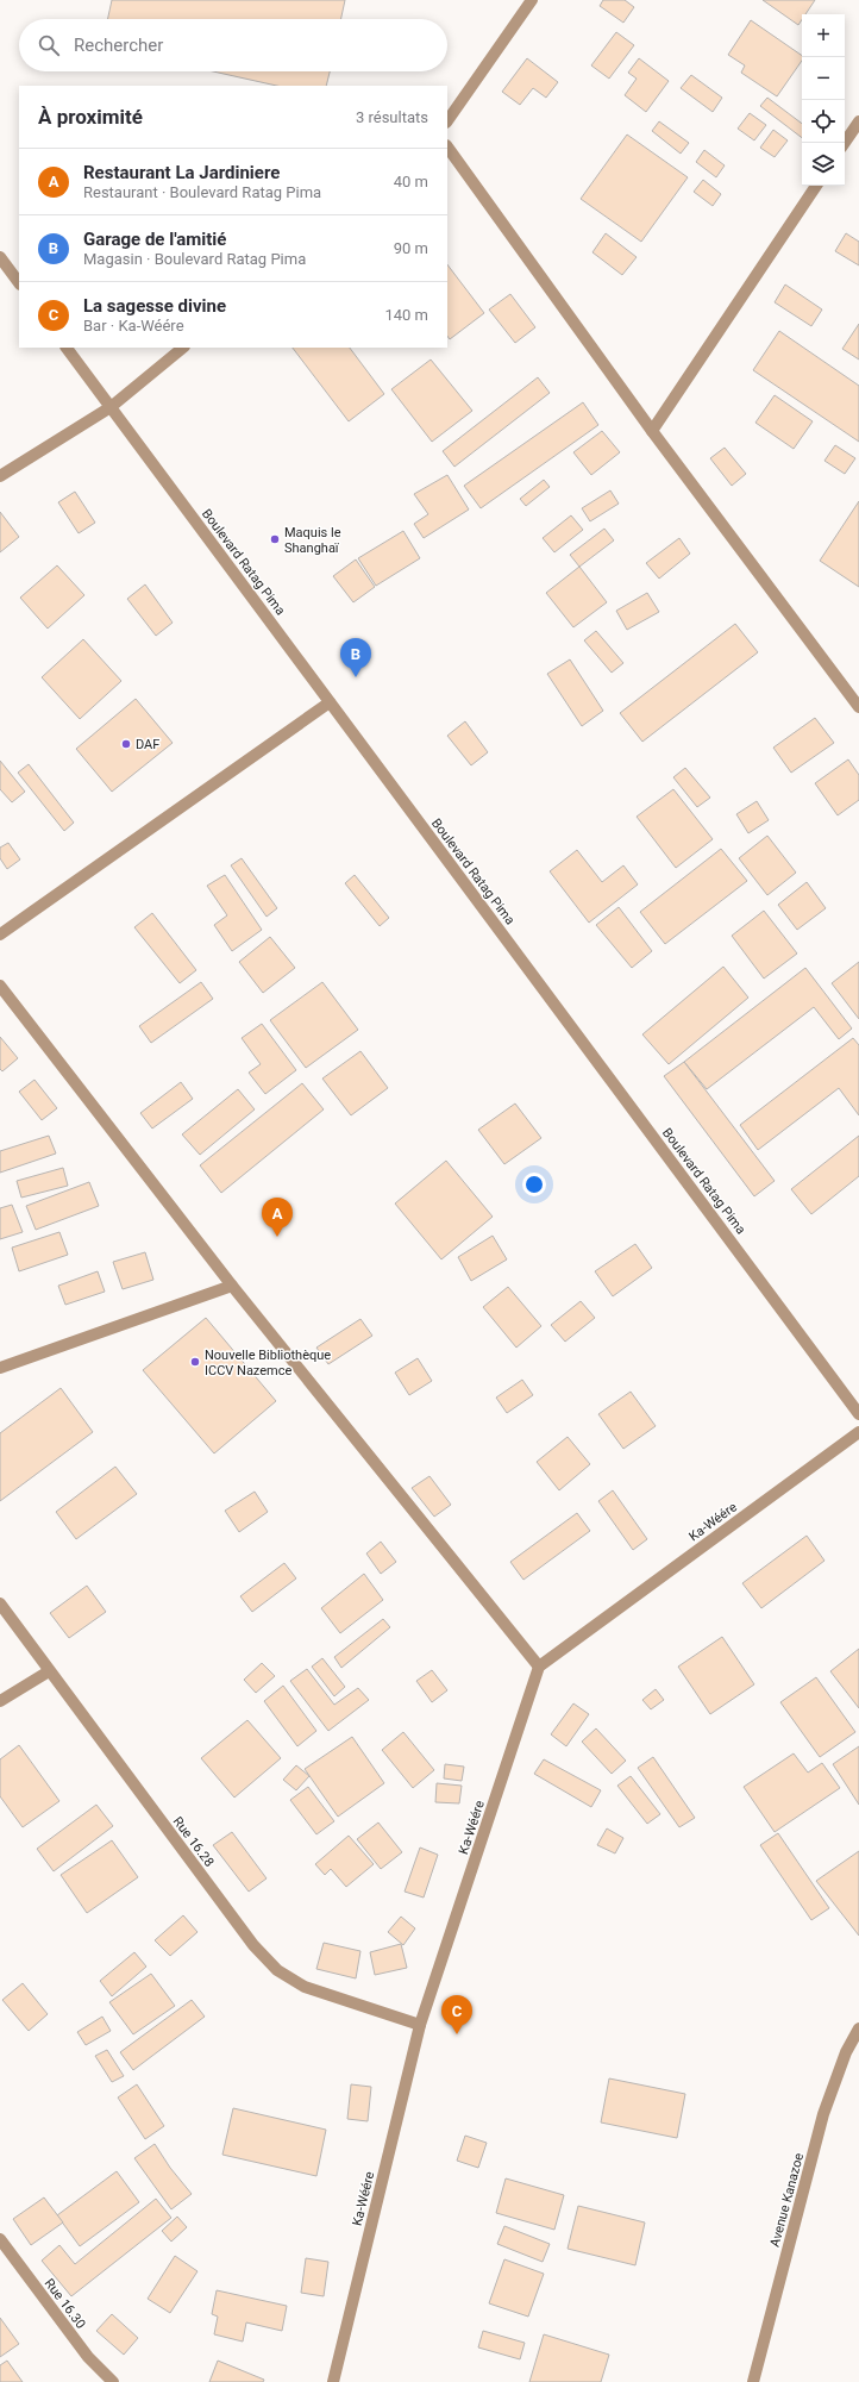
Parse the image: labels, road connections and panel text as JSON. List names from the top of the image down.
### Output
{
  "streets": {
    "street": [
      "Boulevard Ratag Pima",
      "Ka-Wéére",
      "Rue 16.28",
      "Avenue Kanazoe",
      "Rue 16.30"
    ]
  },
  "crossings": [
    ["Ka-Wéére", "Rue 16.28"]
  ],
  "places": ["Maquis le Shanghaï", "DAF", "Nouvelle Bibliothèque ICCV Nazemce"],
  "page": {
    "map_buttons": ["+", "−"],
    "search": "Rechercher",
    "heading": ["À proximité", "3 résultats"],
    "list": [
      {
        "mark": "A",
        "name": "Restaurant La Jardiniere",
        "note": "Restaurant · Boulevard Ratag Pima",
        "value": "40 m"
      },
      {
        "mark": "B",
        "name": "Garage de l'amitié",
        "note": "Magasin · Boulevard Ratag Pima",
        "value": "90 m"
      },
      {
        "mark": "C",
        "name": "La sagesse divine",
        "note": "Bar · Ka-Wéére",
        "value": "140 m"
      }
    ],
    "pins": ["B", "A", "C"]
  }
}
